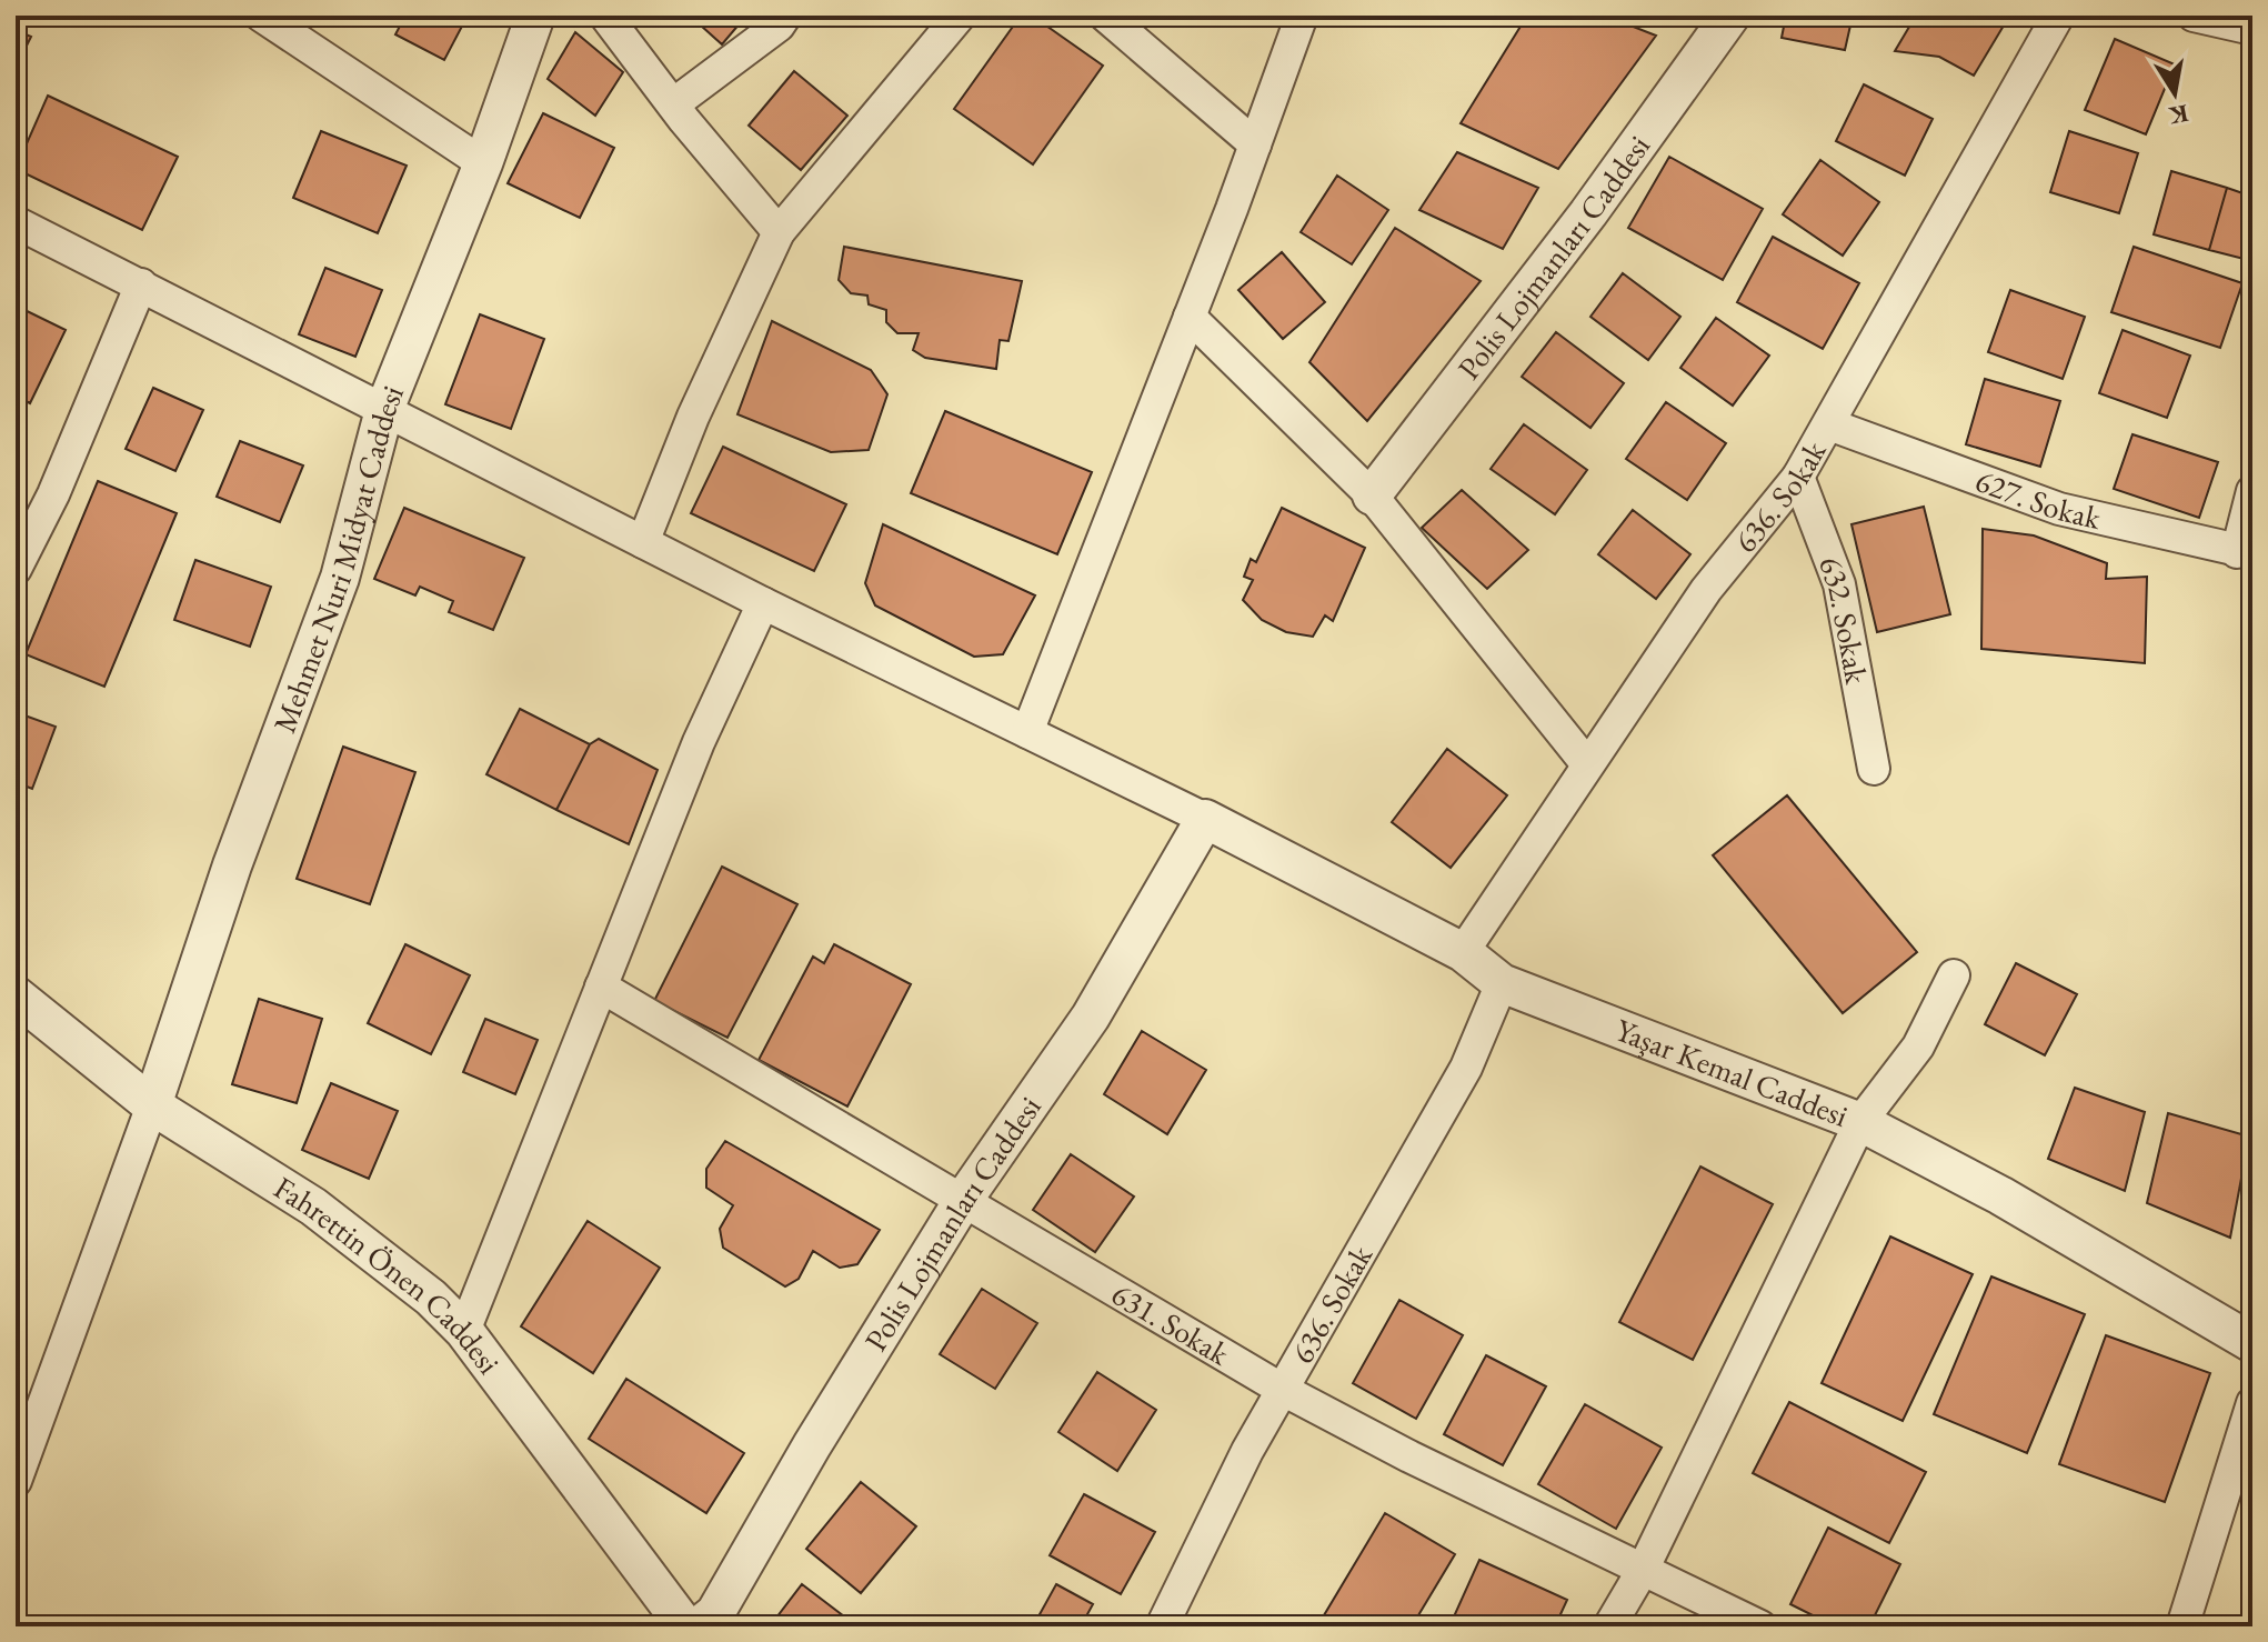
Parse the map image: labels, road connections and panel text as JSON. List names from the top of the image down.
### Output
{
  "streets": {
    "street": [
      "Polis Lojmanları Caddesi",
      "636. Sokak",
      "627. Sokak",
      "Mehmet Nuri Midyat Caddesi",
      "632. Sokak",
      "Yaşar Kemal Caddesi",
      "Fahrettin Önen Caddesi",
      "631. Sokak"
    ]
  },
  "crossings": [
    ["Polis Lojmanları Caddesi", "Yaşar Kemal Caddesi"],
    ["Polis Lojmanları Caddesi", "631. Sokak"],
    ["636. Sokak", "627. Sokak"],
    ["636. Sokak", "632. Sokak"],
    ["636. Sokak", "Yaşar Kemal Caddesi"],
    ["636. Sokak", "631. Sokak"],
    ["Mehmet Nuri Midyat Caddesi", "Fahrettin Önen Caddesi"]
  ],
  "north": "bottom"
}
